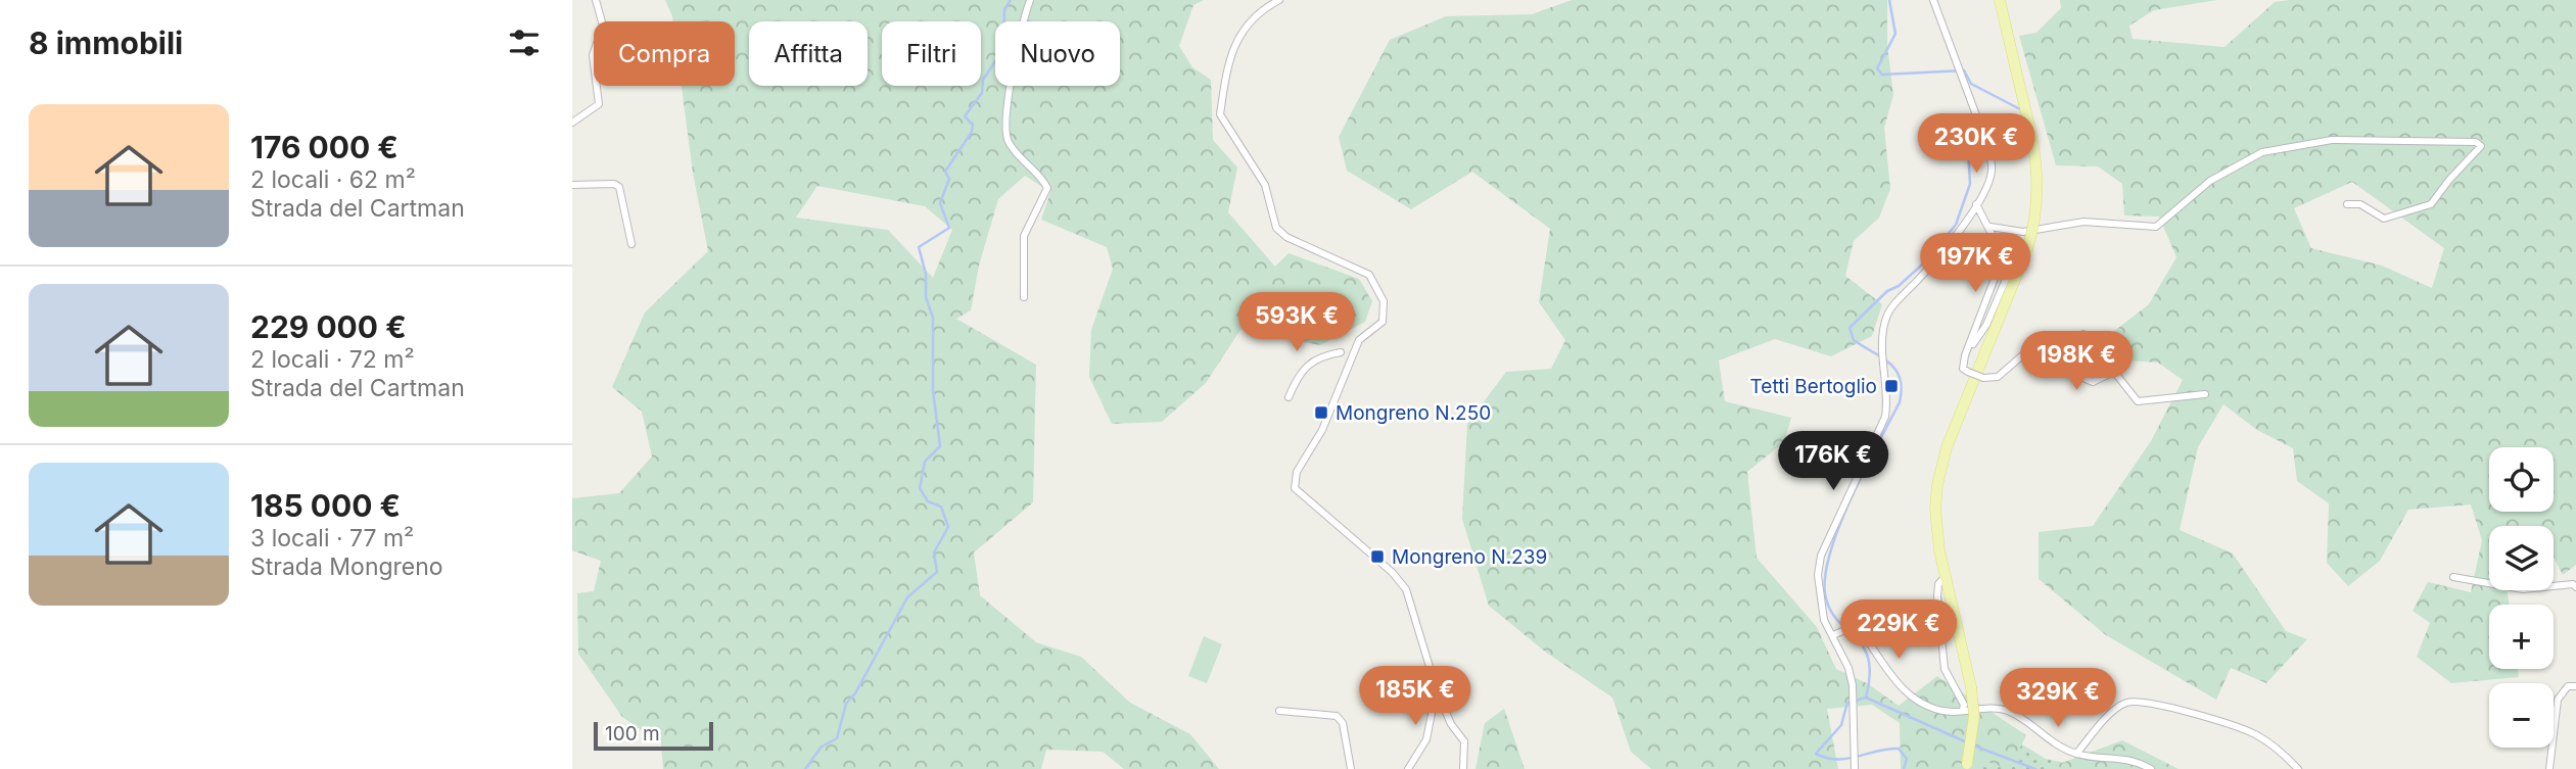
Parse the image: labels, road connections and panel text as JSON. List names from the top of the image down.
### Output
{
  "places": {
    "transit": ["Tetti Bertoglio", "Mongreno N.250", "Mongreno N.239"]
  },
  "scale_bar": "100 m",
  "page": {
    "heading": "8 immobili",
    "chip": [
      "Compra",
      "Affitta",
      "Filtri",
      "Nuovo"
    ],
    "list": [
      {
        "name": "176 000 €",
        "note": "2 locali · 62 m² · Strada del Cartman"
      },
      {
        "name": "229 000 €",
        "note": "2 locali · 72 m² · Strada del Cartman"
      },
      {
        "name": "185 000 €",
        "note": "3 locali · 77 m² · Strada Mongreno"
      }
    ],
    "price": [
      "230K €",
      "197K €",
      "593K €",
      "198K €",
      "176K €",
      "229K €",
      "185K €",
      "329K €"
    ],
    "map_buttons": ["+", "−"],
    "scale": "100 m"
  }
}
